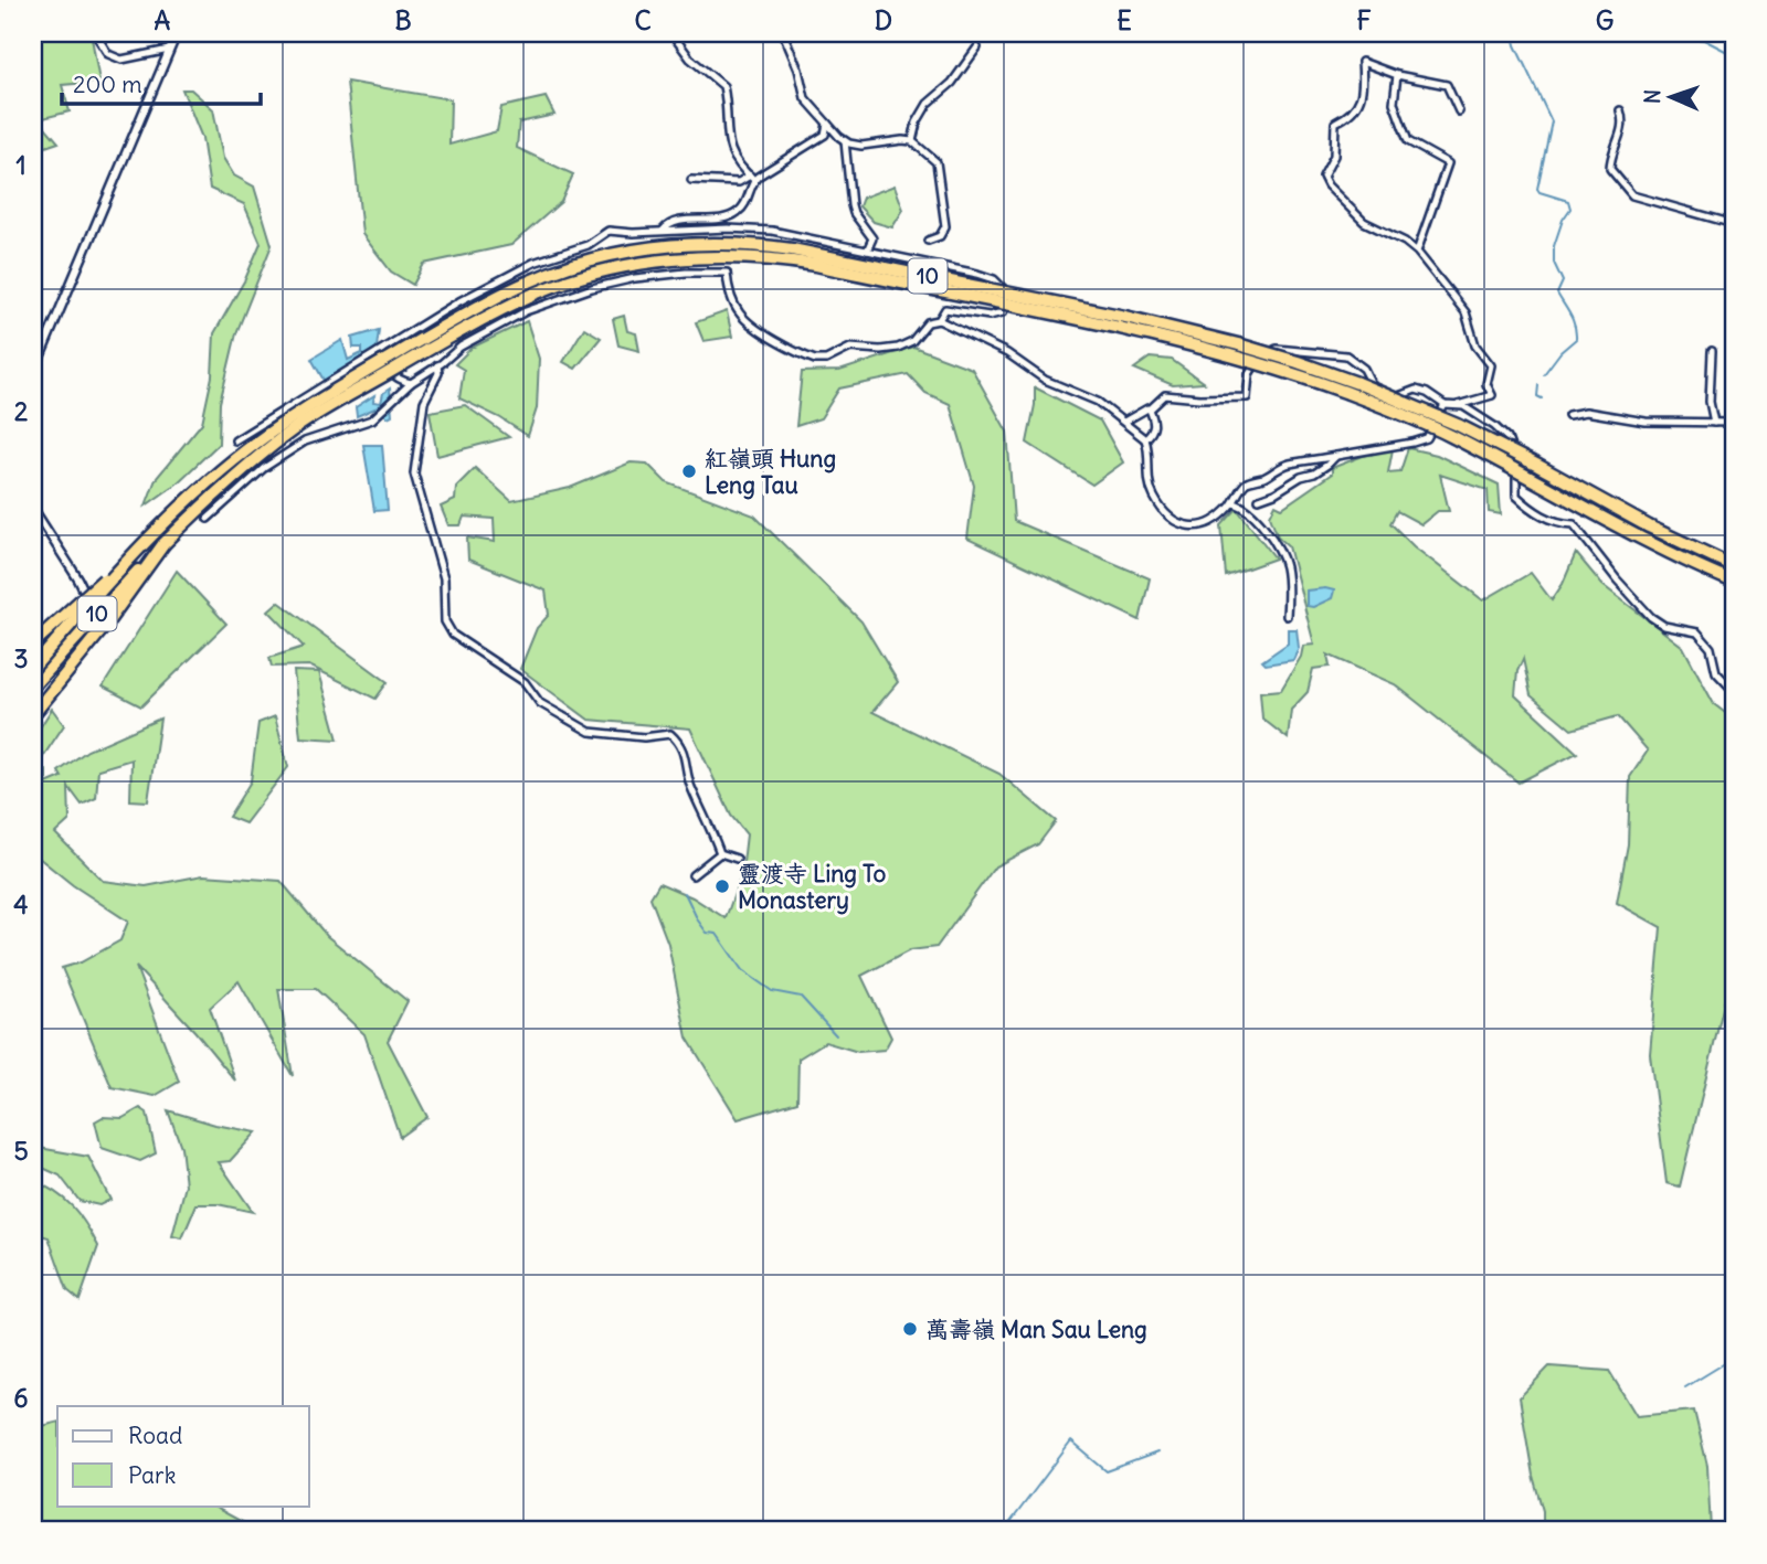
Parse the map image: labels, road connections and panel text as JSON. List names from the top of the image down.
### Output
{
  "streets": {
    "highway": ["10"]
  },
  "places": ["紅嶺頭 Hung Leng Tau", "靈渡寺 Ling To Monastery", "萬壽嶺 Man Sau Leng"],
  "legend": ["Road", "Park"],
  "scale_bar": "200 m",
  "north": "left",
  "grid": {
    "columns": [
      "A",
      "B",
      "C",
      "D",
      "E",
      "F",
      "G"
    ],
    "rows": [
      "1",
      "2",
      "3",
      "4",
      "5",
      "6"
    ]
  }
}
